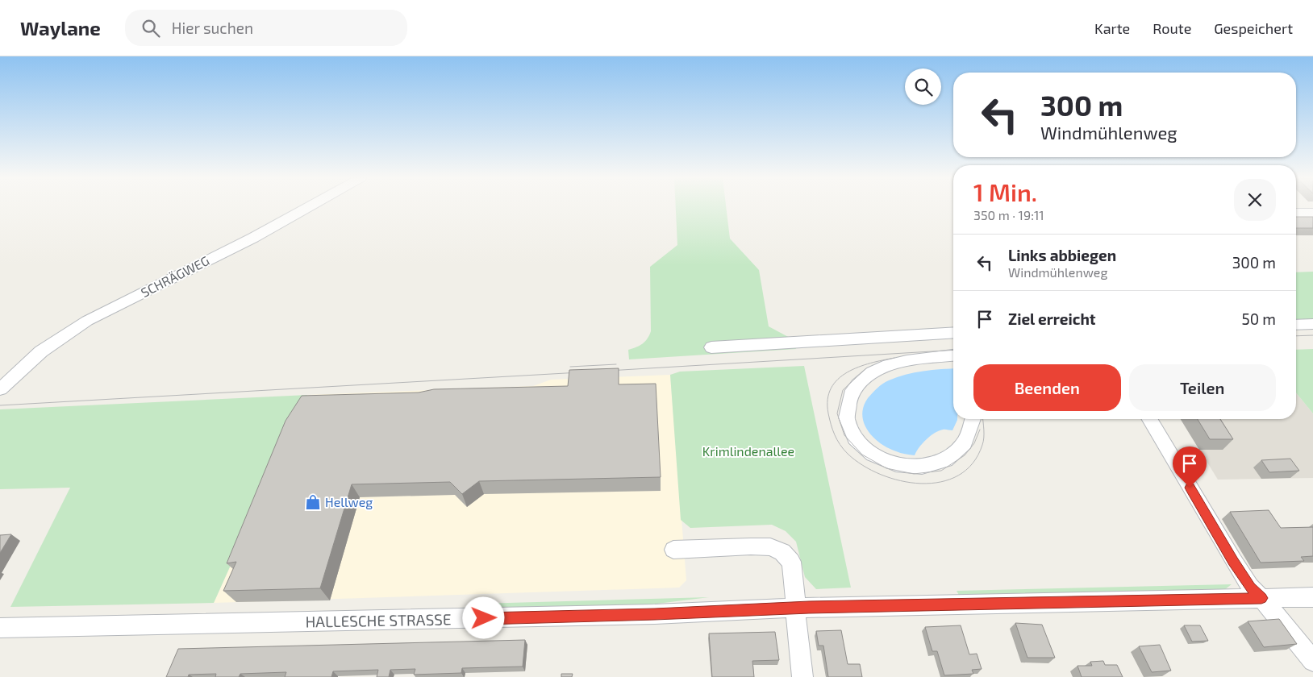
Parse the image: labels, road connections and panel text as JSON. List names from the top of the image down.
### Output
{
  "streets": {
    "street": ["SCHRÄGWEG", "HALLESCHE STRASSE"]
  },
  "parks": ["Krimlindenallee"],
  "places": {
    "shop": ["Hellweg"]
  },
  "page": {
    "header": "Waylane",
    "search": "Hier suchen",
    "nav": ["Karte", "Route", "Gespeichert"],
    "turn": ["300 m", "Windmühlenweg"],
    "heading": ["1 Min.", "350 m · 19:11"],
    "list": [
      {
        "name": "Links abbiegen",
        "note": "Windmühlenweg",
        "value": "300 m"
      },
      {
        "name": "Ziel erreicht",
        "value": "50 m"
      }
    ],
    "buttons": ["Beenden", "Teilen"]
  }
}
